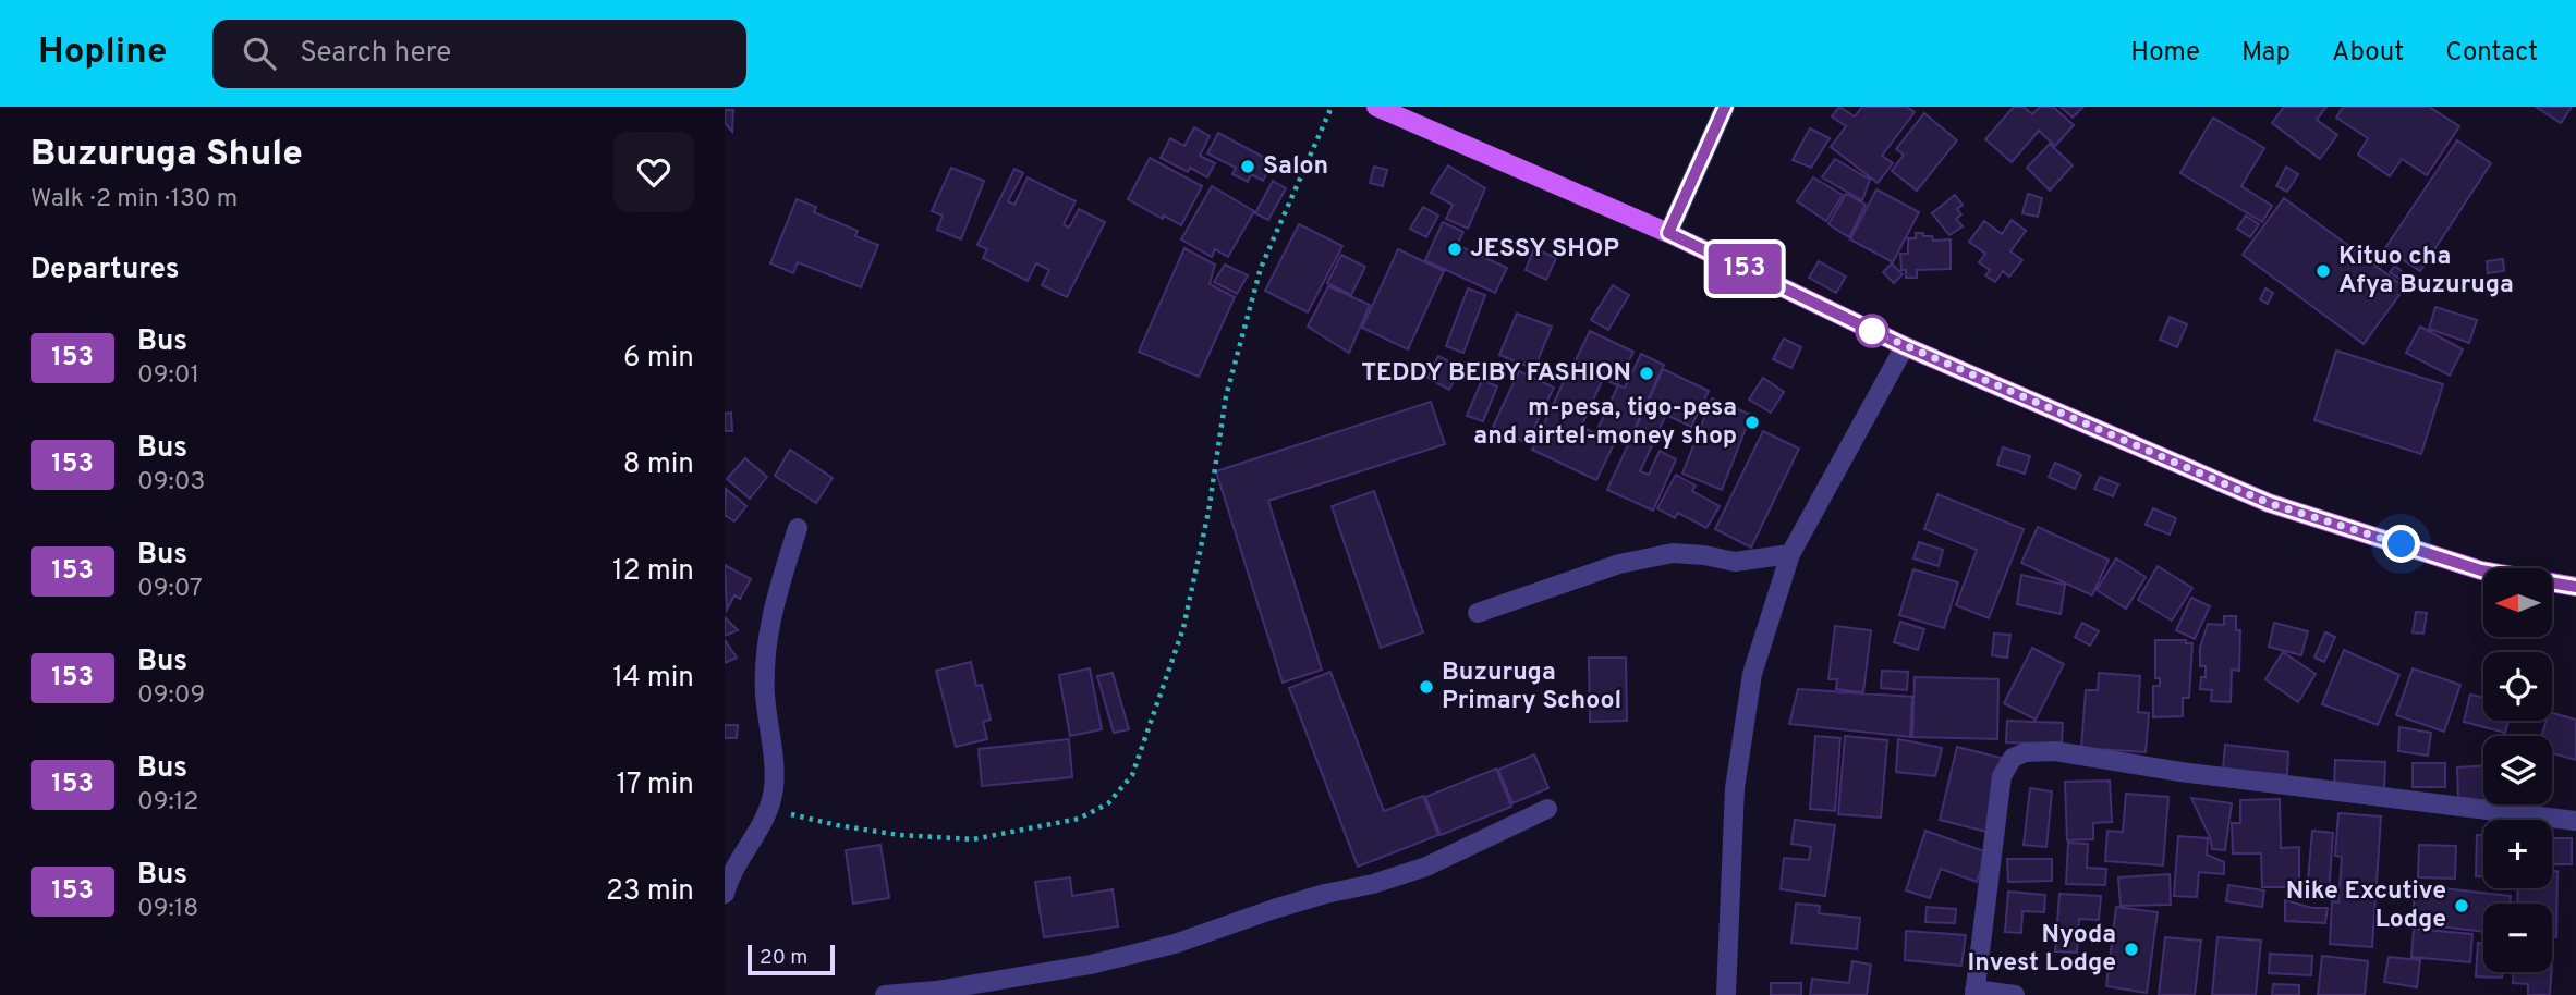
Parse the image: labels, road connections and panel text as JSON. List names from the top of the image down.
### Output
{
  "places": [
    "Salon",
    "JESSY SHOP",
    "Kituo cha Afya Buzuruga",
    "TEDDY BEIBY FASHION",
    "m-pesa, tigo-pesa and airtel-money shop",
    "Buzuruga Primary School",
    "Nike Excutive Lodge",
    "Nyoda Invest Lodge"
  ],
  "lines": ["bus line 153"],
  "scale_bar": "20 m",
  "north": "left",
  "page": {
    "header": "Hopline",
    "search": "Search here",
    "nav": [
      "Home",
      "Map",
      "About",
      "Contact"
    ],
    "heading": [
      ["Buzuruga Shule", "Walk · 2 min · 130 m"],
      "Departures"
    ],
    "on_map": "153",
    "list": [
      {
        "mark": "153",
        "name": "Bus",
        "note": "09:01",
        "value": "6 min"
      },
      {
        "mark": "153",
        "name": "Bus",
        "note": "09:03",
        "value": "8 min"
      },
      {
        "mark": "153",
        "name": "Bus",
        "note": "09:07",
        "value": "12 min"
      },
      {
        "mark": "153",
        "name": "Bus",
        "note": "09:09",
        "value": "14 min"
      },
      {
        "mark": "153",
        "name": "Bus",
        "note": "09:12",
        "value": "17 min"
      },
      {
        "mark": "153",
        "name": "Bus",
        "note": "09:18",
        "value": "23 min"
      }
    ],
    "map_buttons": ["+", "−"],
    "scale": "20 m"
  }
}
